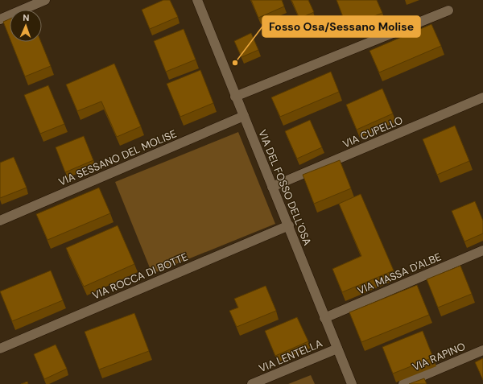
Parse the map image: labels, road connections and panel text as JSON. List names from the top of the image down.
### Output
{
  "streets": {
    "street": [
      "VIA CUPELLO",
      "VIA SESSANO DEL MOLISE",
      "VIA DEL FOSSO DELL'OSA",
      "VIA MASSA D'ALBE",
      "VIA ROCCA DI BOTTE",
      "VIA LENTELLA",
      "VIA RAPINO"
    ]
  },
  "crossings": [
    ["VIA CUPELLO", "VIA DEL FOSSO DELL'OSA"],
    ["VIA SESSANO DEL MOLISE", "VIA DEL FOSSO DELL'OSA"],
    ["VIA DEL FOSSO DELL'OSA", "VIA MASSA D'ALBE"],
    ["VIA DEL FOSSO DELL'OSA", "VIA ROCCA DI BOTTE"],
    ["VIA DEL FOSSO DELL'OSA", "VIA LENTELLA"]
  ],
  "places": ["Fosso Osa/Sessano Molise"],
  "north": "top"
}
